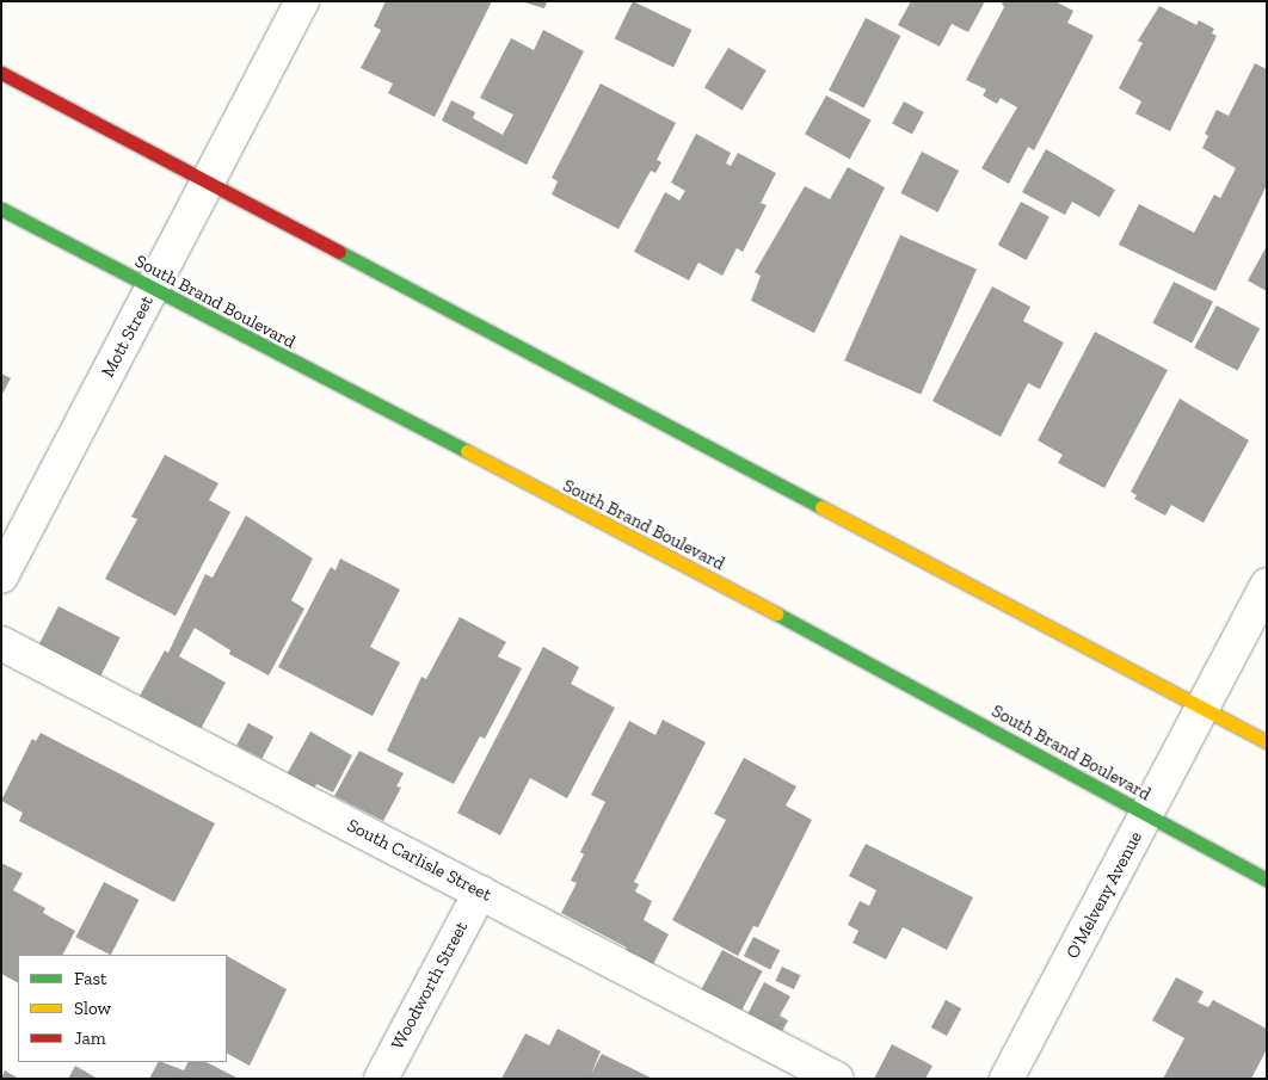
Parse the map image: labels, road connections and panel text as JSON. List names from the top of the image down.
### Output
{
  "streets": {
    "main road": ["South Brand Boulevard"],
    "street": [
      "Mott Street",
      "South Carlisle Street",
      "O'Melveny Avenue",
      "Woodworth Street"
    ]
  },
  "crossings": [
    ["South Brand Boulevard", "Mott Street"],
    ["South Brand Boulevard", "O'Melveny Avenue"],
    ["South Carlisle Street", "Woodworth Street"]
  ],
  "legend": ["Fast", "Slow", "Jam"]
}
